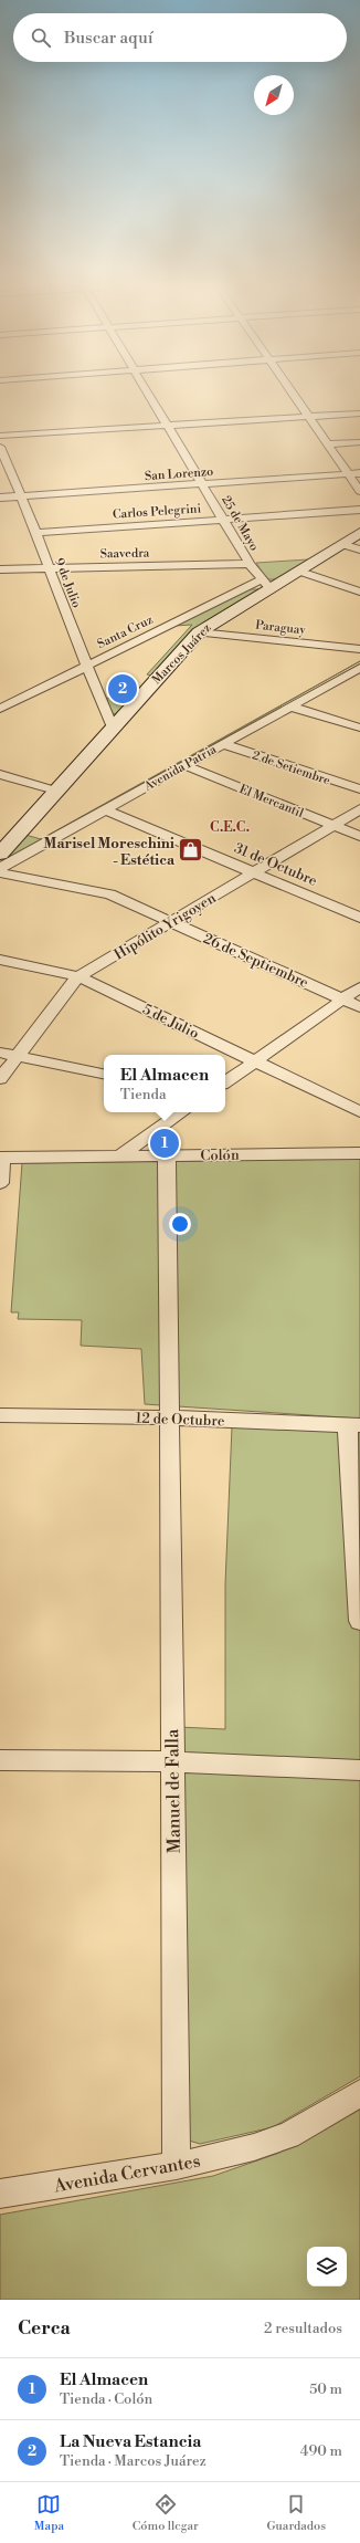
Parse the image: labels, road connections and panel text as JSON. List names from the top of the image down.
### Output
{
  "streets": {
    "main road": ["Marcos Juárez"],
    "street": [
      "San Lorenzo",
      "Carlos Pelegrini",
      "25 de Mayo",
      "Saavedra",
      "9 de Julio",
      "Paraguay",
      "Santa Cruz",
      "Avenida Patria",
      "2 de Setiembre",
      "El Mercantil",
      "31 de Octubre",
      "Hipólito Yrigoyen",
      "26 de Septiembre",
      "5 de Julio",
      "Colón",
      "12 de Octubre",
      "Manuel de Falla",
      "Avenida Cervantes"
    ]
  },
  "crossings": [
    ["San Lorenzo", "25 de Mayo"],
    ["San Lorenzo", "9 de Julio"],
    ["Carlos Pelegrini", "25 de Mayo"],
    ["Carlos Pelegrini", "9 de Julio"],
    ["25 de Mayo", "Saavedra"],
    ["25 de Mayo", "Santa Cruz"],
    ["25 de Mayo", "Marcos Juárez"],
    ["Saavedra", "9 de Julio"],
    ["9 de Julio", "Santa Cruz"],
    ["9 de Julio", "Marcos Juárez"],
    ["Paraguay", "Marcos Juárez"],
    ["Santa Cruz", "Marcos Juárez"],
    ["Avenida Patria", "2 de Setiembre"],
    ["Avenida Patria", "El Mercantil"],
    ["Avenida Patria", "31 de Octubre"],
    ["El Mercantil", "Hipólito Yrigoyen"],
    ["31 de Octubre", "Hipólito Yrigoyen"],
    ["Hipólito Yrigoyen", "26 de Septiembre"],
    ["Hipólito Yrigoyen", "5 de Julio"],
    ["Colón", "Manuel de Falla"],
    ["12 de Octubre", "Manuel de Falla"],
    ["Manuel de Falla", "Avenida Cervantes"]
  ],
  "districts": ["C.E.C."],
  "places": {
    "shop": ["Marisel Moreschini - Estética"]
  },
  "north": "bottom left",
  "page": {
    "search": "Buscar aquí",
    "pins": ["2", "1"],
    "popup": ["El Almacen", "Tienda"],
    "heading": ["Cerca", "2 resultados"],
    "list": [
      {
        "mark": "1",
        "name": "El Almacen",
        "note": "Tienda · Colón",
        "value": "50 m"
      },
      {
        "mark": "2",
        "name": "La Nueva Estancia",
        "note": "Tienda · Marcos Juárez",
        "value": "490 m"
      }
    ],
    "nav": ["Mapa", "Cómo llegar", "Guardados"]
  }
}
